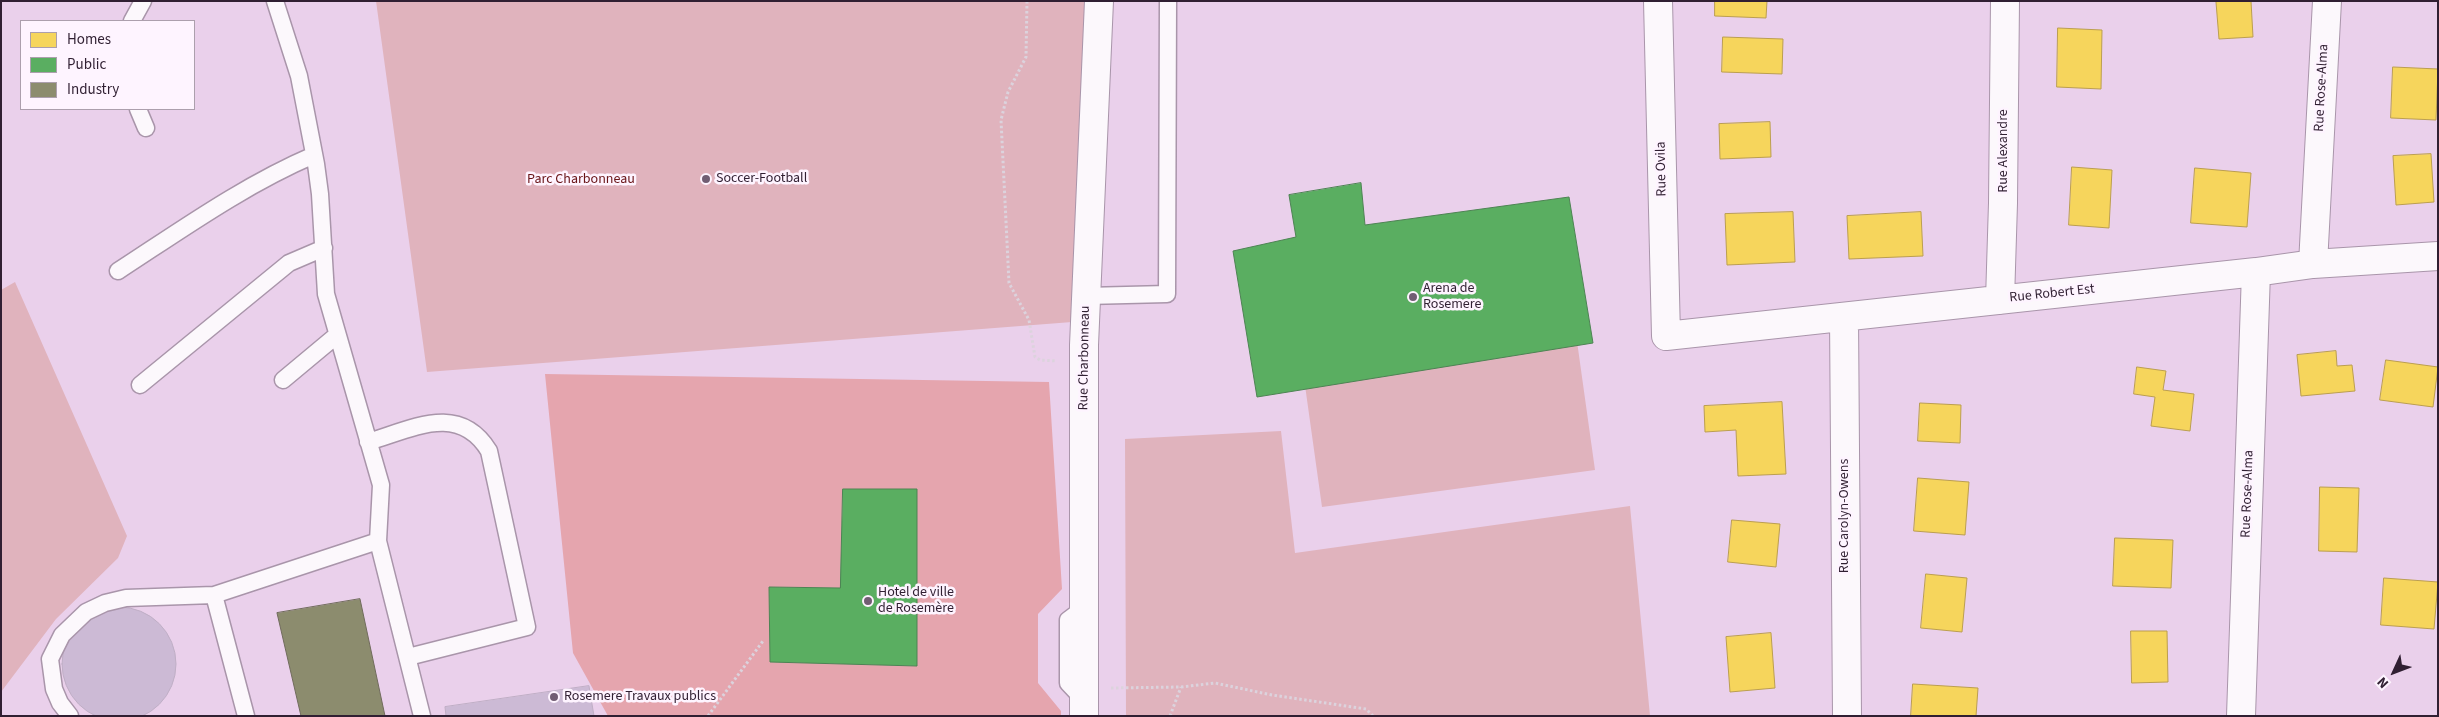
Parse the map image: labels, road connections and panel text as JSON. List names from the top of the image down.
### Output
{
  "streets": {
    "street": [
      "Rue Rose-Alma",
      "Rue Alexandre",
      "Rue Ovila",
      "Rue Robert Est",
      "Rue Charbonneau",
      "Rue Carolyn-Owens"
    ]
  },
  "crossings": [
    ["Rue Rose-Alma", "Rue Robert Est"],
    ["Rue Alexandre", "Rue Robert Est"],
    ["Rue Ovila", "Rue Robert Est"],
    ["Rue Robert Est", "Rue Carolyn-Owens"]
  ],
  "parks": ["Parc Charbonneau"],
  "places": [
    "Soccer-Football",
    "Arena de Rosemere",
    "Hotel de ville de Rosemère",
    "Rosemere Travaux publics"
  ],
  "legend": ["Homes", "Public", "Industry"],
  "north": "bottom left"
}
